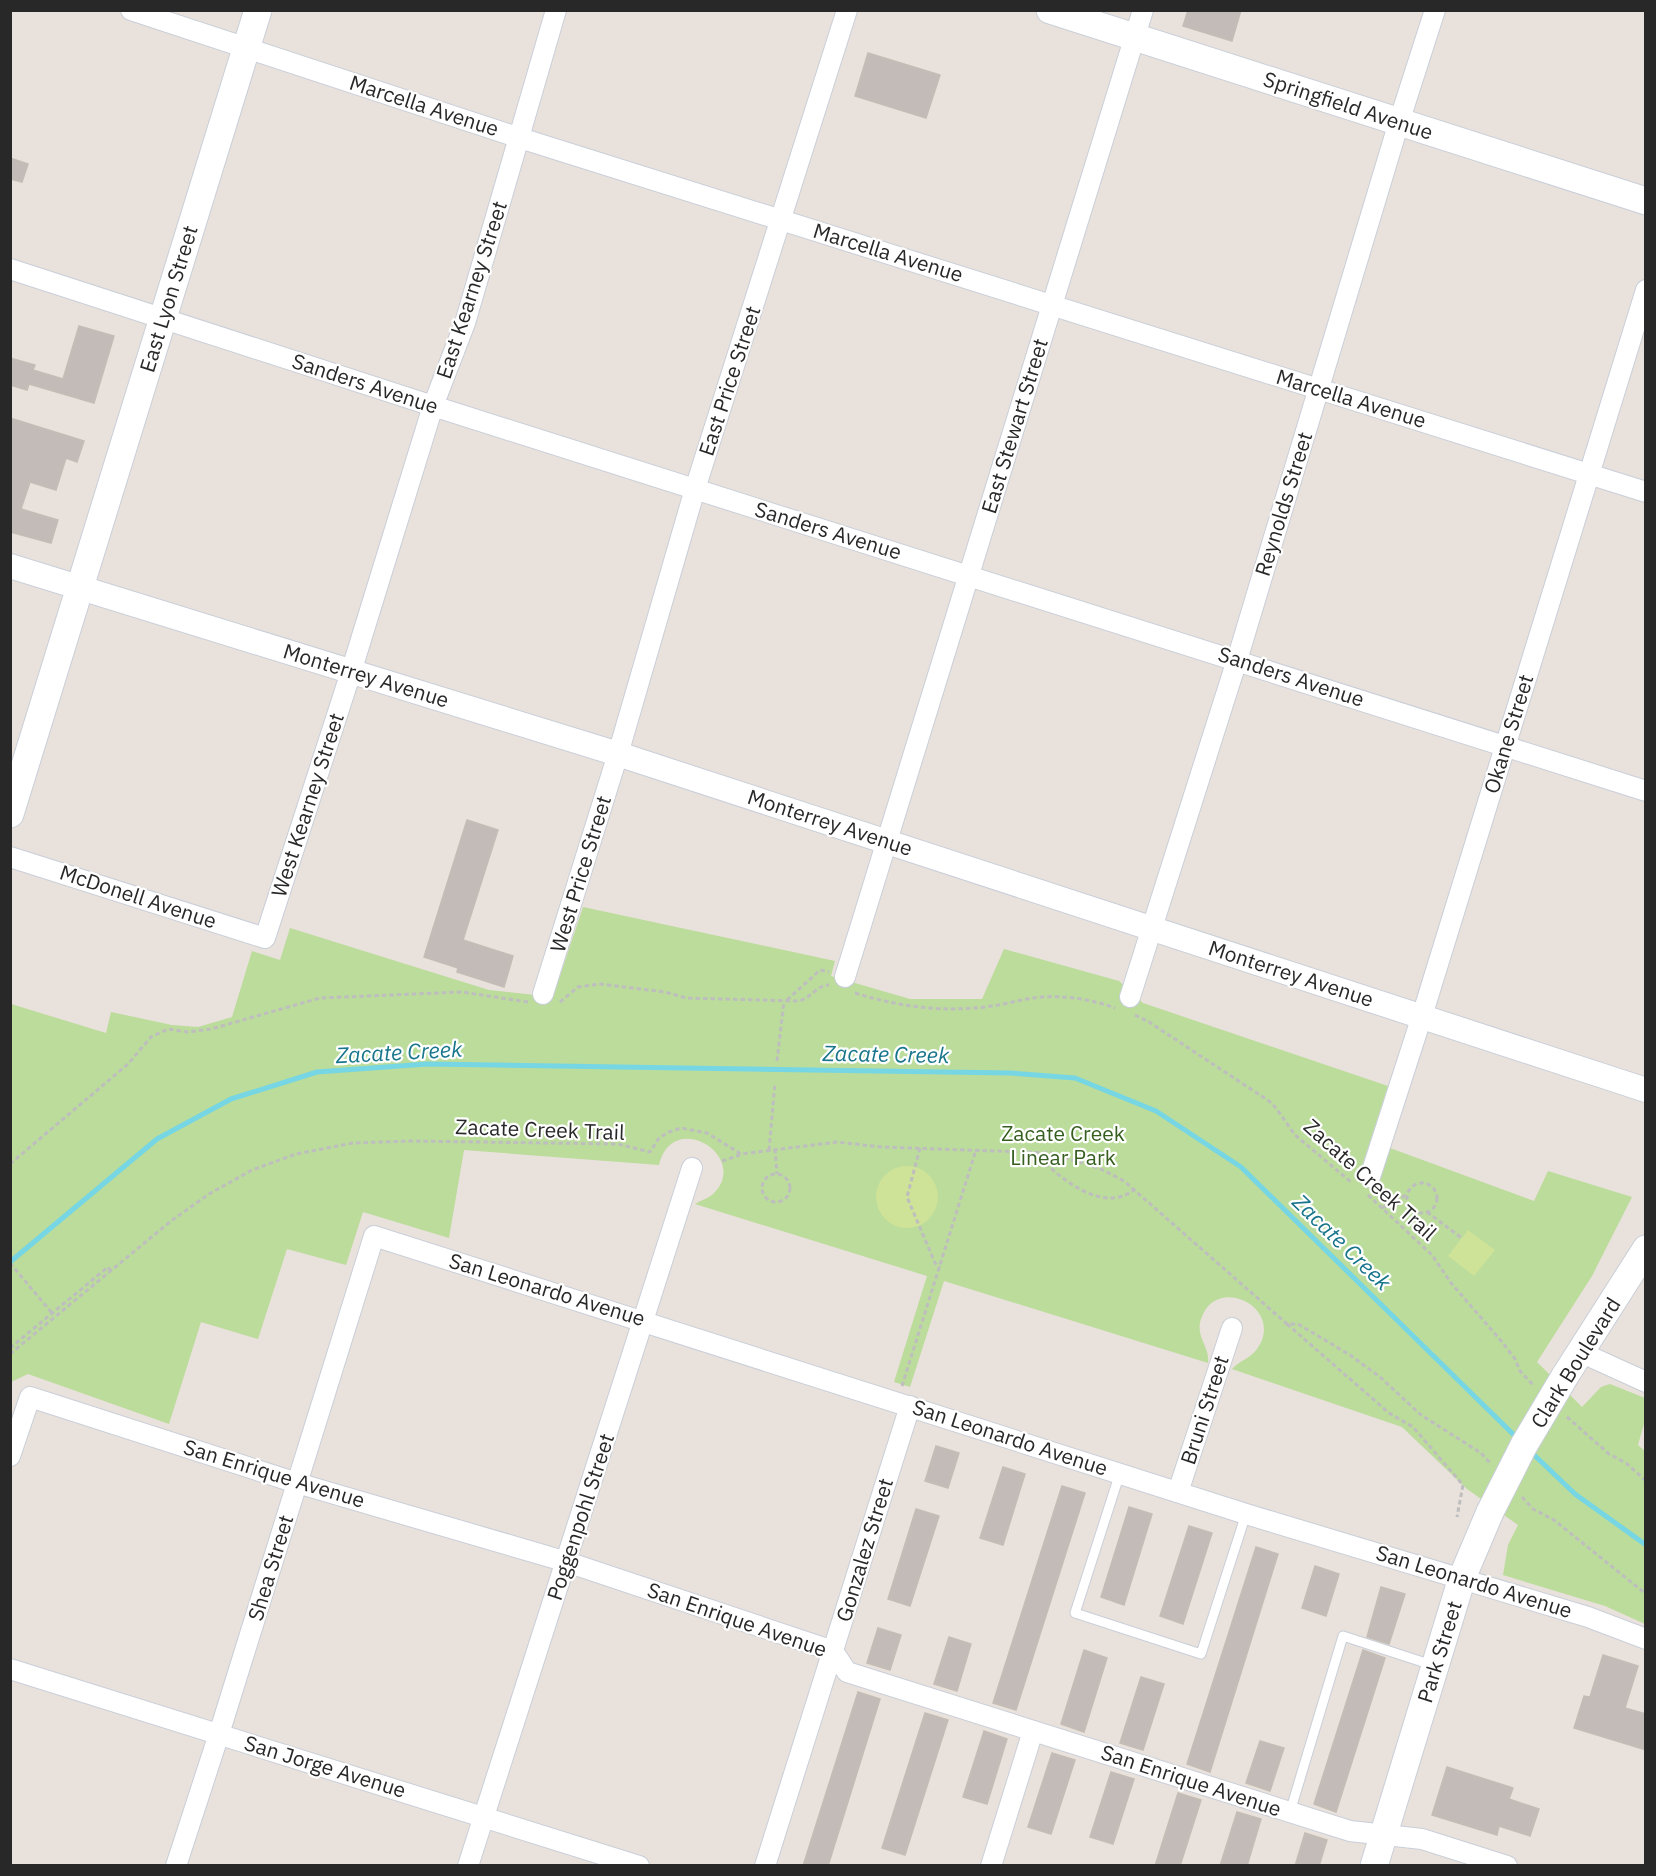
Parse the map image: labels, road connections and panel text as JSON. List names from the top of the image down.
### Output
{
  "streets": {
    "main road": [
      "Springfield Avenue",
      "East Lyon Street",
      "Clark Boulevard",
      "Park Street"
    ],
    "street": [
      "Marcella Avenue",
      "East Kearney Street",
      "East Price Street",
      "Sanders Avenue",
      "East Stewart Street",
      "Reynolds Street",
      "Monterrey Avenue",
      "Okane Street",
      "West Kearney Street",
      "West Price Street",
      "McDonell Avenue",
      "San Leonardo Avenue",
      "Bruni Street",
      "San Enrique Avenue",
      "Poggenpohl Street",
      "Gonzalez Street",
      "Shea Street",
      "San Jorge Avenue"
    ],
    "path": ["Zacate Creek Trail"]
  },
  "crossings": [
    ["Marcella Avenue", "East Kearney Street"],
    ["Marcella Avenue", "East Lyon Street"],
    ["Marcella Avenue", "East Price Street"],
    ["Marcella Avenue", "East Stewart Street"],
    ["Marcella Avenue", "Reynolds Street"],
    ["Marcella Avenue", "Okane Street"],
    ["Springfield Avenue", "East Stewart Street"],
    ["Springfield Avenue", "Reynolds Street"],
    ["East Kearney Street", "Sanders Avenue"],
    ["East Kearney Street", "Monterrey Avenue"],
    ["East Kearney Street", "West Kearney Street"],
    ["East Lyon Street", "Sanders Avenue"],
    ["East Lyon Street", "Monterrey Avenue"],
    ["East Price Street", "Sanders Avenue"],
    ["East Price Street", "Monterrey Avenue"],
    ["East Price Street", "West Price Street"],
    ["Sanders Avenue", "East Stewart Street"],
    ["Sanders Avenue", "Reynolds Street"],
    ["Sanders Avenue", "Okane Street"],
    ["East Stewart Street", "Monterrey Avenue"],
    ["East Stewart Street", "Zacate Creek Trail"],
    ["Reynolds Street", "Monterrey Avenue"],
    ["Reynolds Street", "Zacate Creek Trail"],
    ["Monterrey Avenue", "Okane Street"],
    ["Monterrey Avenue", "West Kearney Street"],
    ["Monterrey Avenue", "West Price Street"],
    ["Okane Street", "Zacate Creek Trail"],
    ["West Kearney Street", "McDonell Avenue"],
    ["San Leonardo Avenue", "Bruni Street"],
    ["San Leonardo Avenue", "Poggenpohl Street"],
    ["San Leonardo Avenue", "Gonzalez Street"],
    ["San Leonardo Avenue", "Shea Street"],
    ["San Leonardo Avenue", "Park Street"],
    ["Clark Boulevard", "Park Street"],
    ["San Enrique Avenue", "Poggenpohl Street"],
    ["San Enrique Avenue", "Gonzalez Street"],
    ["San Enrique Avenue", "Shea Street"],
    ["San Enrique Avenue", "Park Street"],
    ["Poggenpohl Street", "San Jorge Avenue"],
    ["Shea Street", "San Jorge Avenue"]
  ],
  "water": ["Zacate Creek"],
  "parks": ["Zacate Creek Linear Park"]
}
